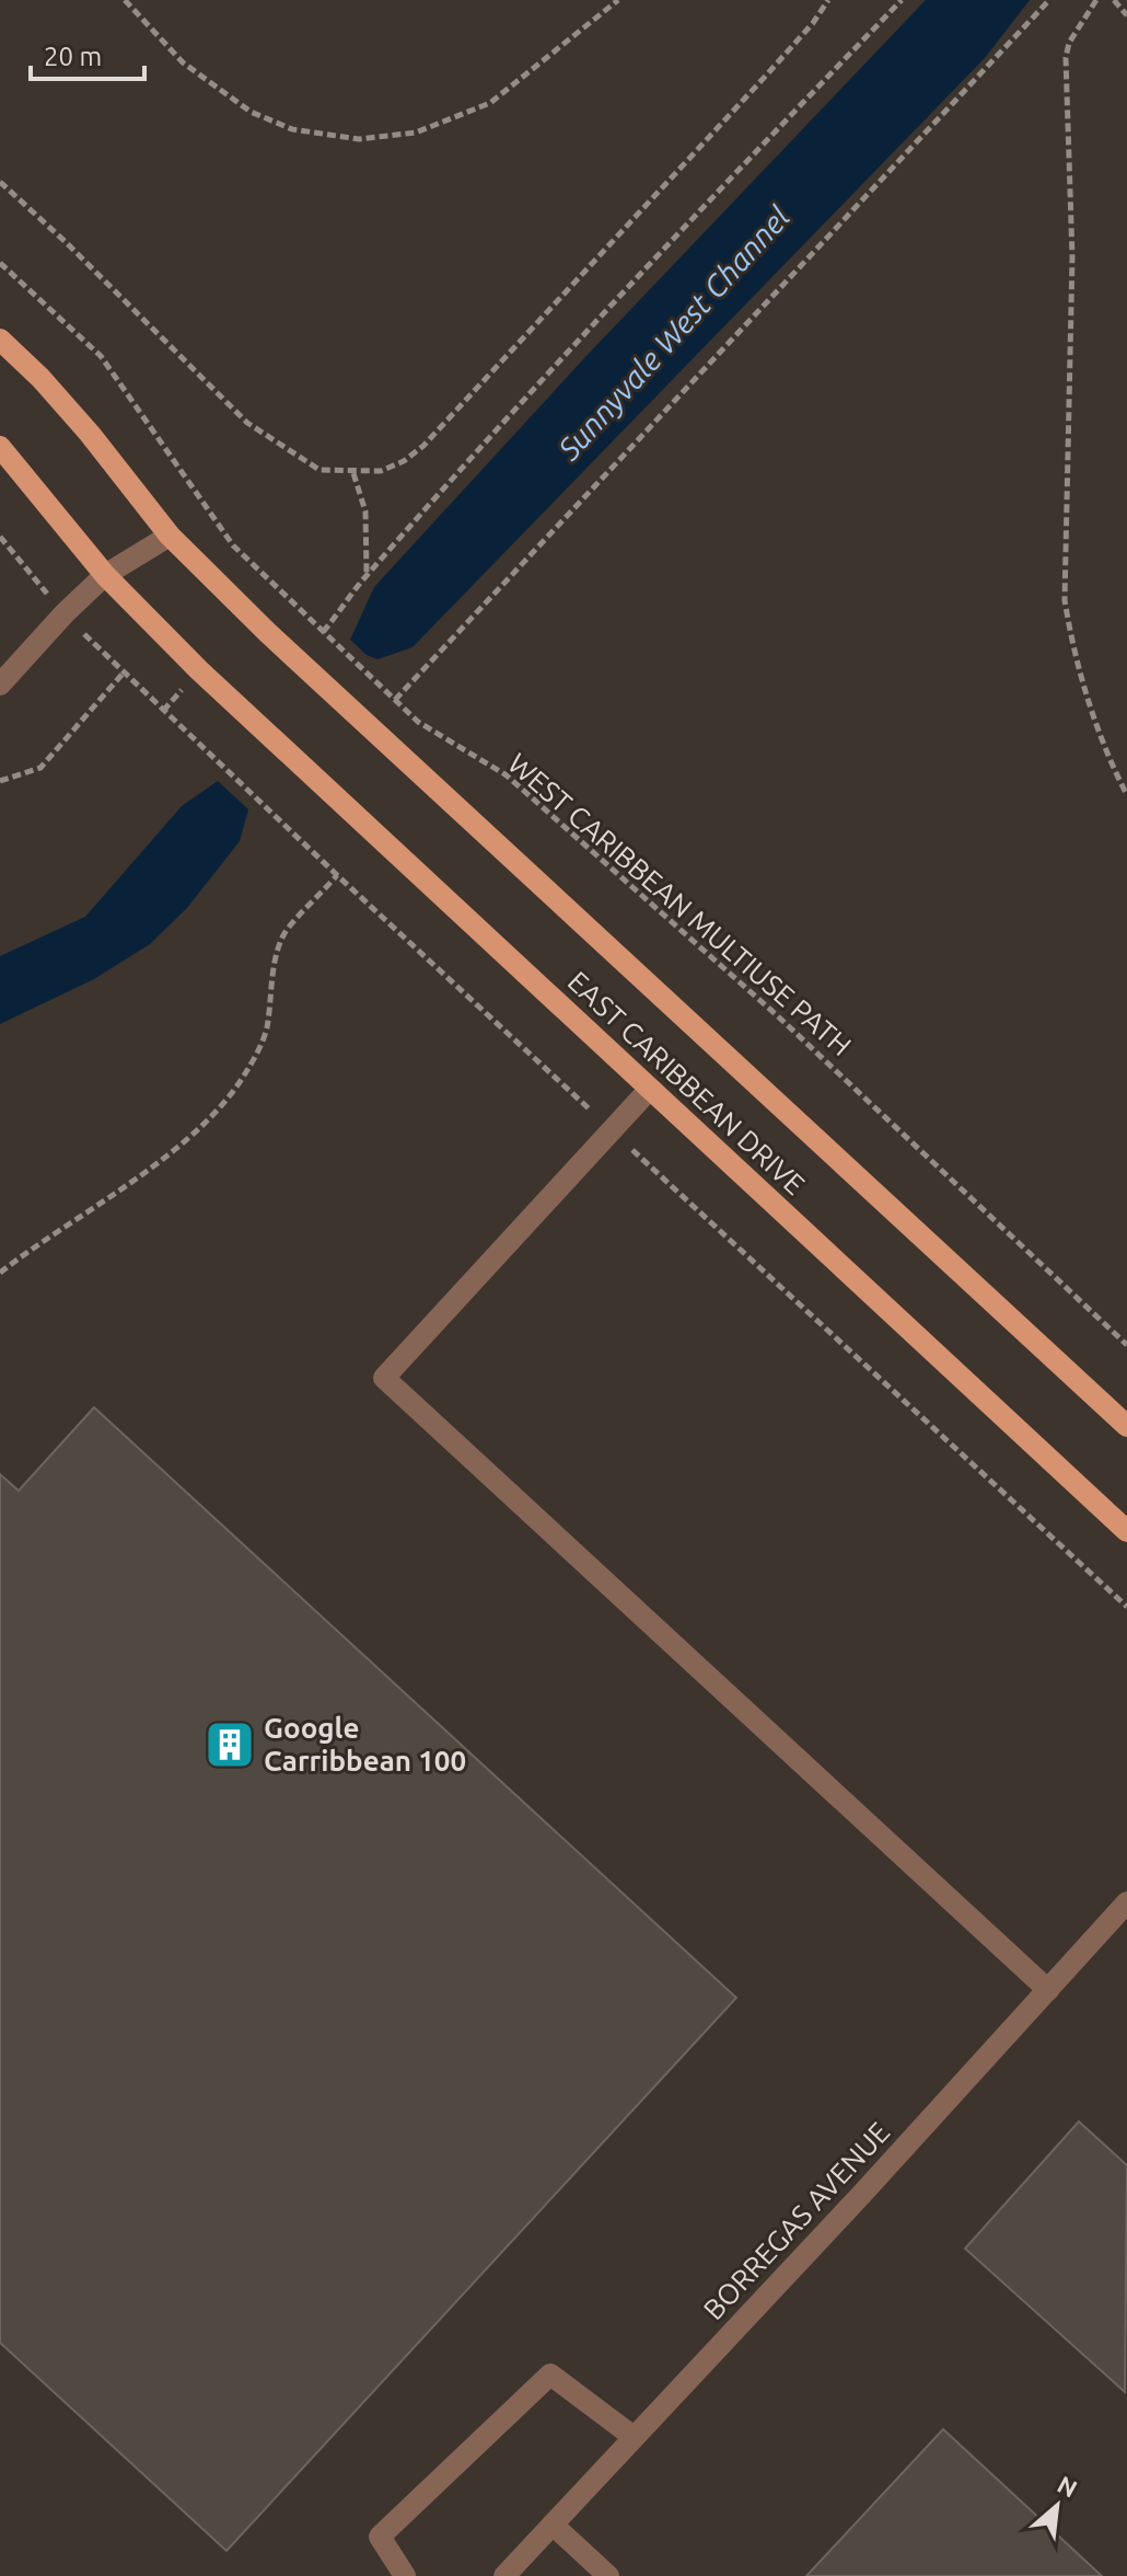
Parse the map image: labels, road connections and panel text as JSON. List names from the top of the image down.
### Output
{
  "streets": {
    "main road": ["EAST CARIBBEAN DRIVE"],
    "street": ["BORREGAS AVENUE"],
    "path": ["WEST CARIBBEAN MULTIUSE PATH"]
  },
  "water": ["Sunnyvale West Channel"],
  "places": {
    "building": ["Google Carribbean 100"]
  },
  "scale_bar": "20 m",
  "north": "top right"
}
